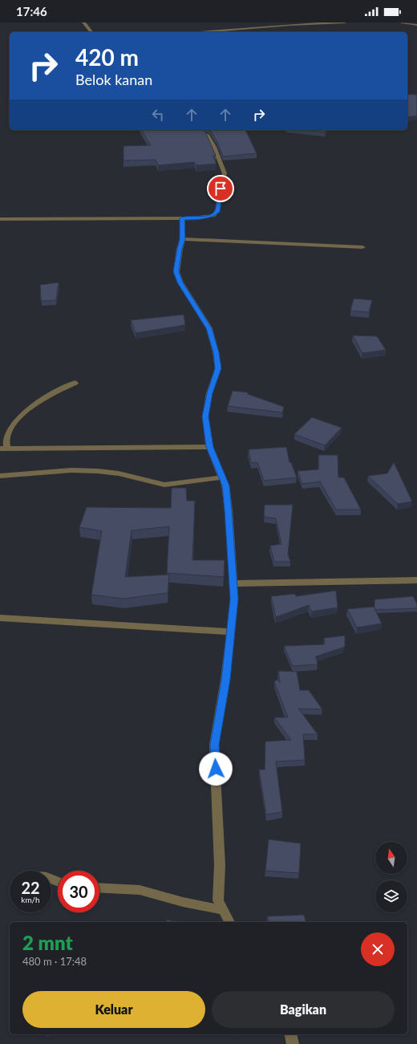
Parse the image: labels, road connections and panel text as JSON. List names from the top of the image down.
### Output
{
  "north": "top",
  "page": {
    "status": "17:46",
    "turn": ["420 m", "Belok kanan"],
    "speed": "22 km/h",
    "limit": "30",
    "heading": ["2 mnt", "480 m · 17:48"],
    "buttons": ["Keluar", "Bagikan"]
  }
}
